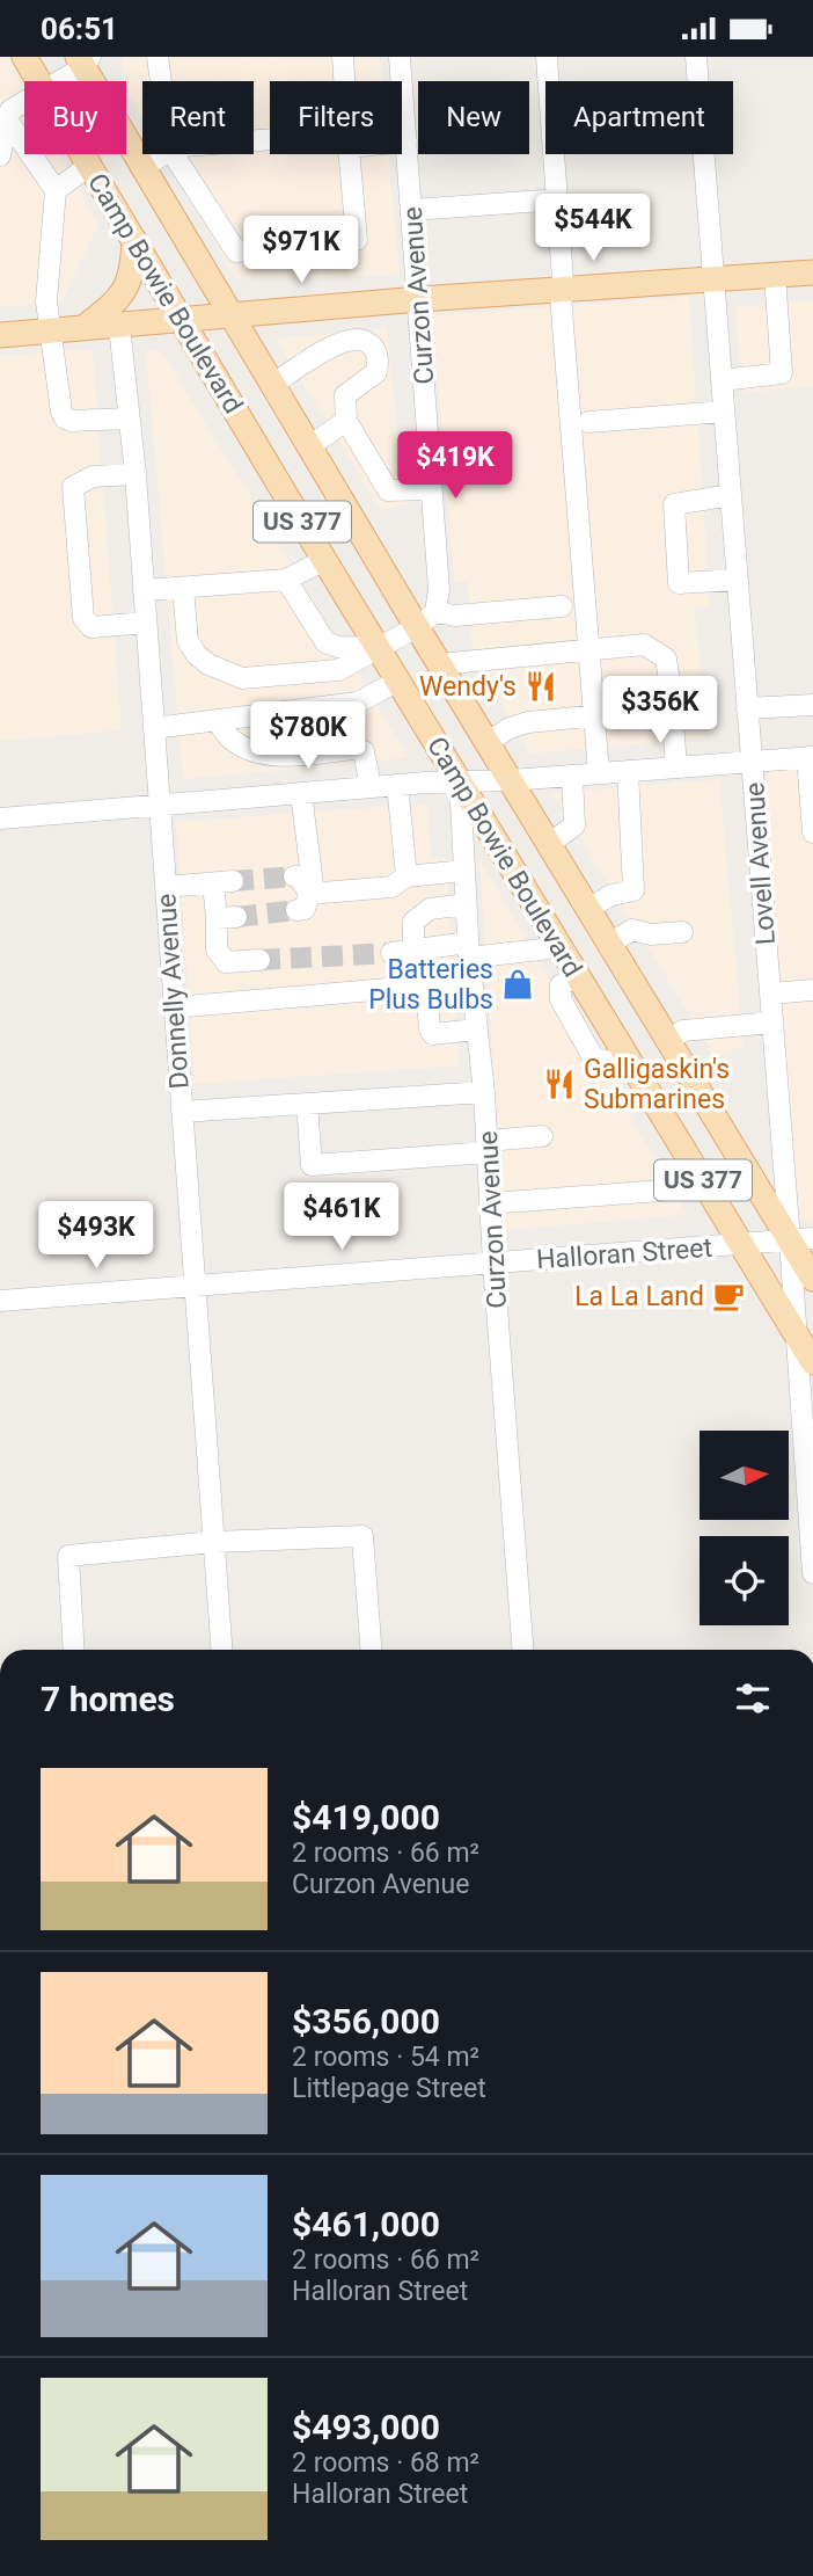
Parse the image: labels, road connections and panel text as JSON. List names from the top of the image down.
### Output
{
  "streets": {
    "main road": ["Camp Bowie Boulevard", "US 377"],
    "street": [
      "Curzon Avenue",
      "Lovell Avenue",
      "Donnelly Avenue",
      "Halloran Street"
    ]
  },
  "crossings": [
    ["Camp Bowie Boulevard", "Curzon Avenue"],
    ["Camp Bowie Boulevard", "Lovell Avenue"],
    ["Camp Bowie Boulevard", "Halloran Street"],
    ["Curzon Avenue", "Halloran Street"],
    ["Lovell Avenue", "Halloran Street"],
    ["Donnelly Avenue", "Halloran Street"]
  ],
  "places": {
    "restaurant": ["Wendy's", "Galligaskin's Submarines"],
    "shop": ["Batteries Plus Bulbs"],
    "cafe": ["La La Land"]
  },
  "north": "right",
  "page": {
    "status": "06:51",
    "chip": [
      "Buy",
      "Rent",
      "Filters",
      "New",
      "Apartment"
    ],
    "price": [
      "$544K",
      "$971K",
      "$419K",
      "$356K",
      "$780K",
      "$461K",
      "$493K"
    ],
    "heading": "7 homes",
    "list": [
      {
        "name": "$419,000",
        "note": "2 rooms · 66 m² · Curzon Avenue"
      },
      {
        "name": "$356,000",
        "note": "2 rooms · 54 m² · Littlepage Street"
      },
      {
        "name": "$461,000",
        "note": "2 rooms · 66 m² · Halloran Street"
      },
      {
        "name": "$493,000",
        "note": "2 rooms · 68 m² · Halloran Street"
      }
    ]
  }
}
